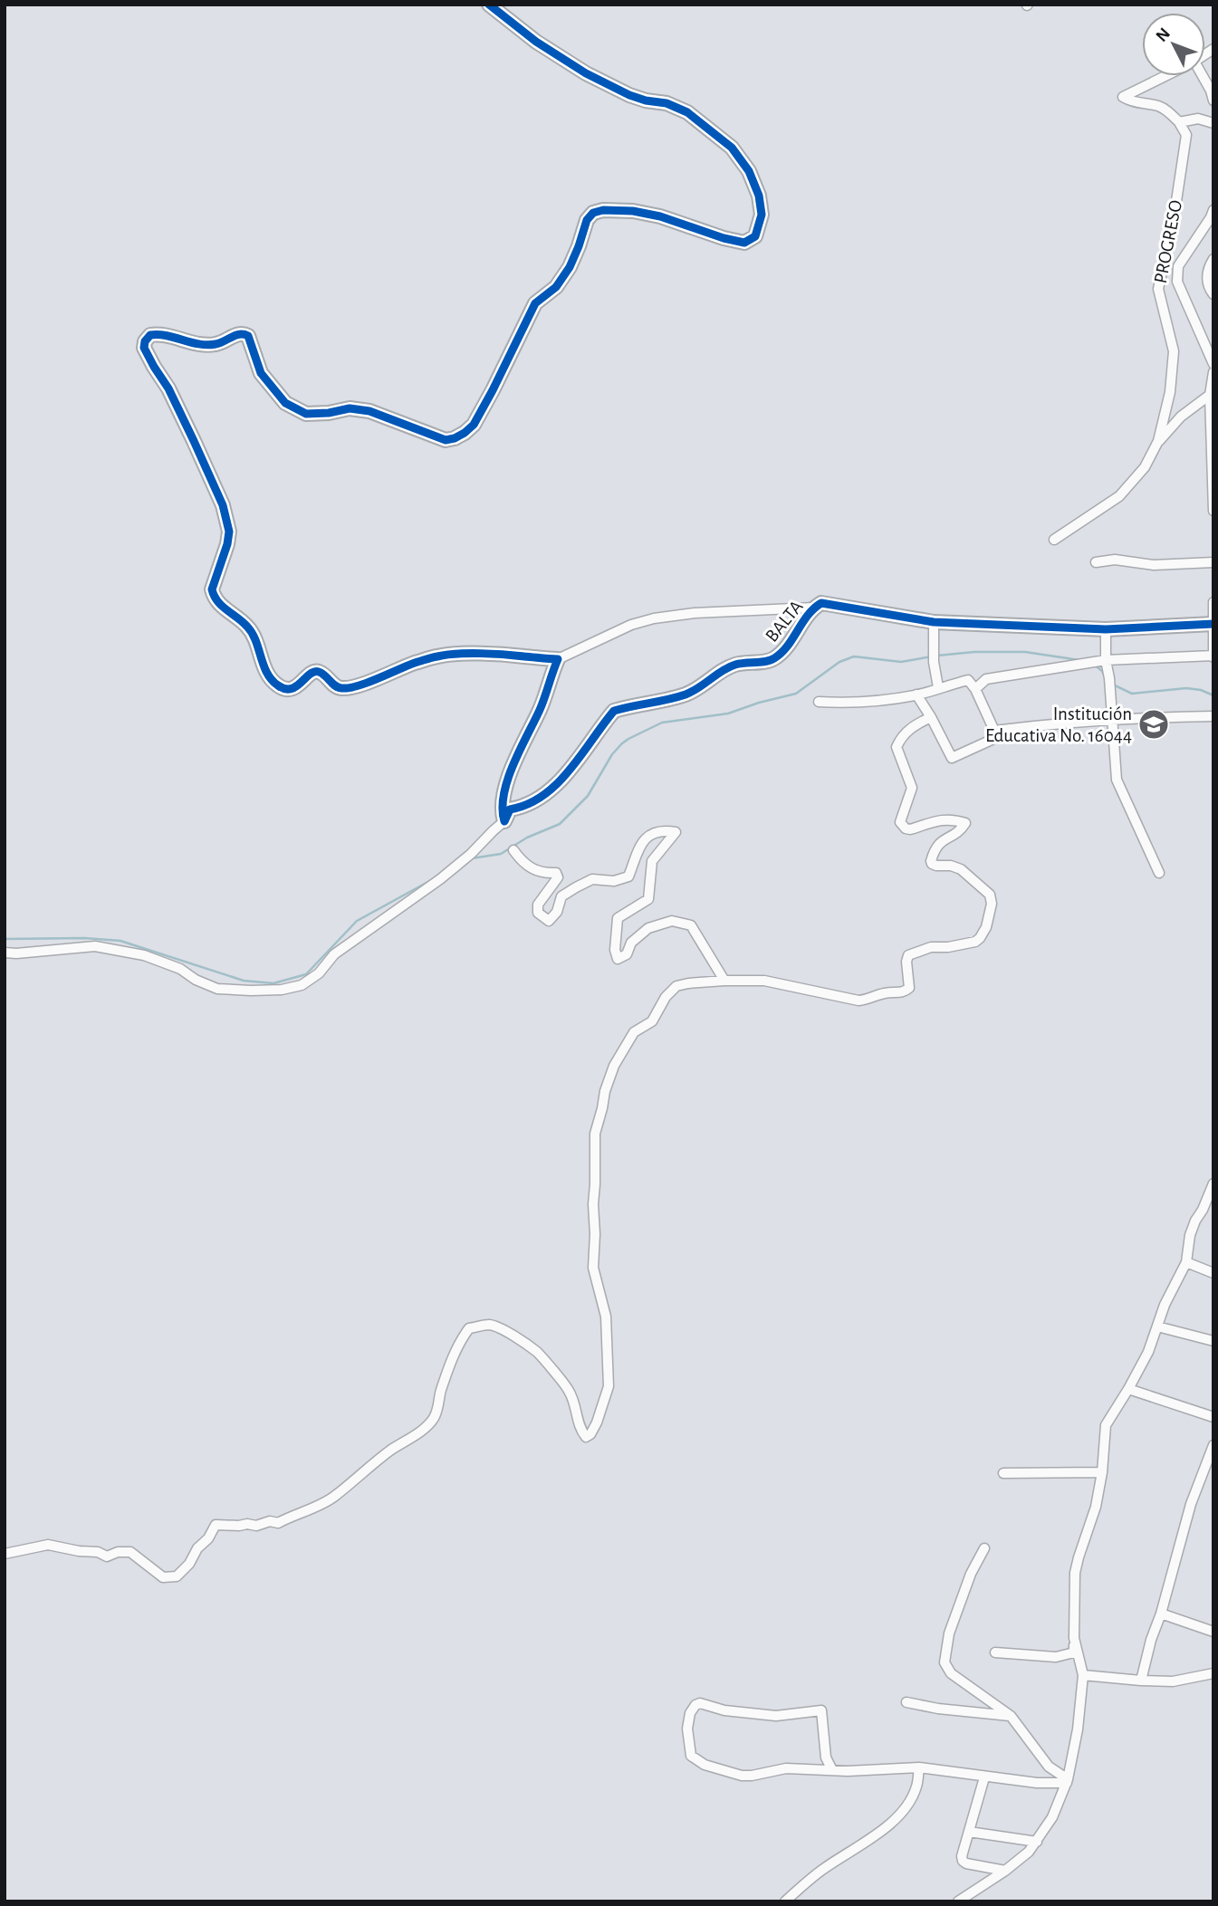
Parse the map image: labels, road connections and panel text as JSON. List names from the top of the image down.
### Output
{
  "streets": {
    "street": ["PROGRESO", "BALTA"]
  },
  "places": {
    "school or university": ["Institución Educativa No. 16044"]
  },
  "north": "top left"
}
